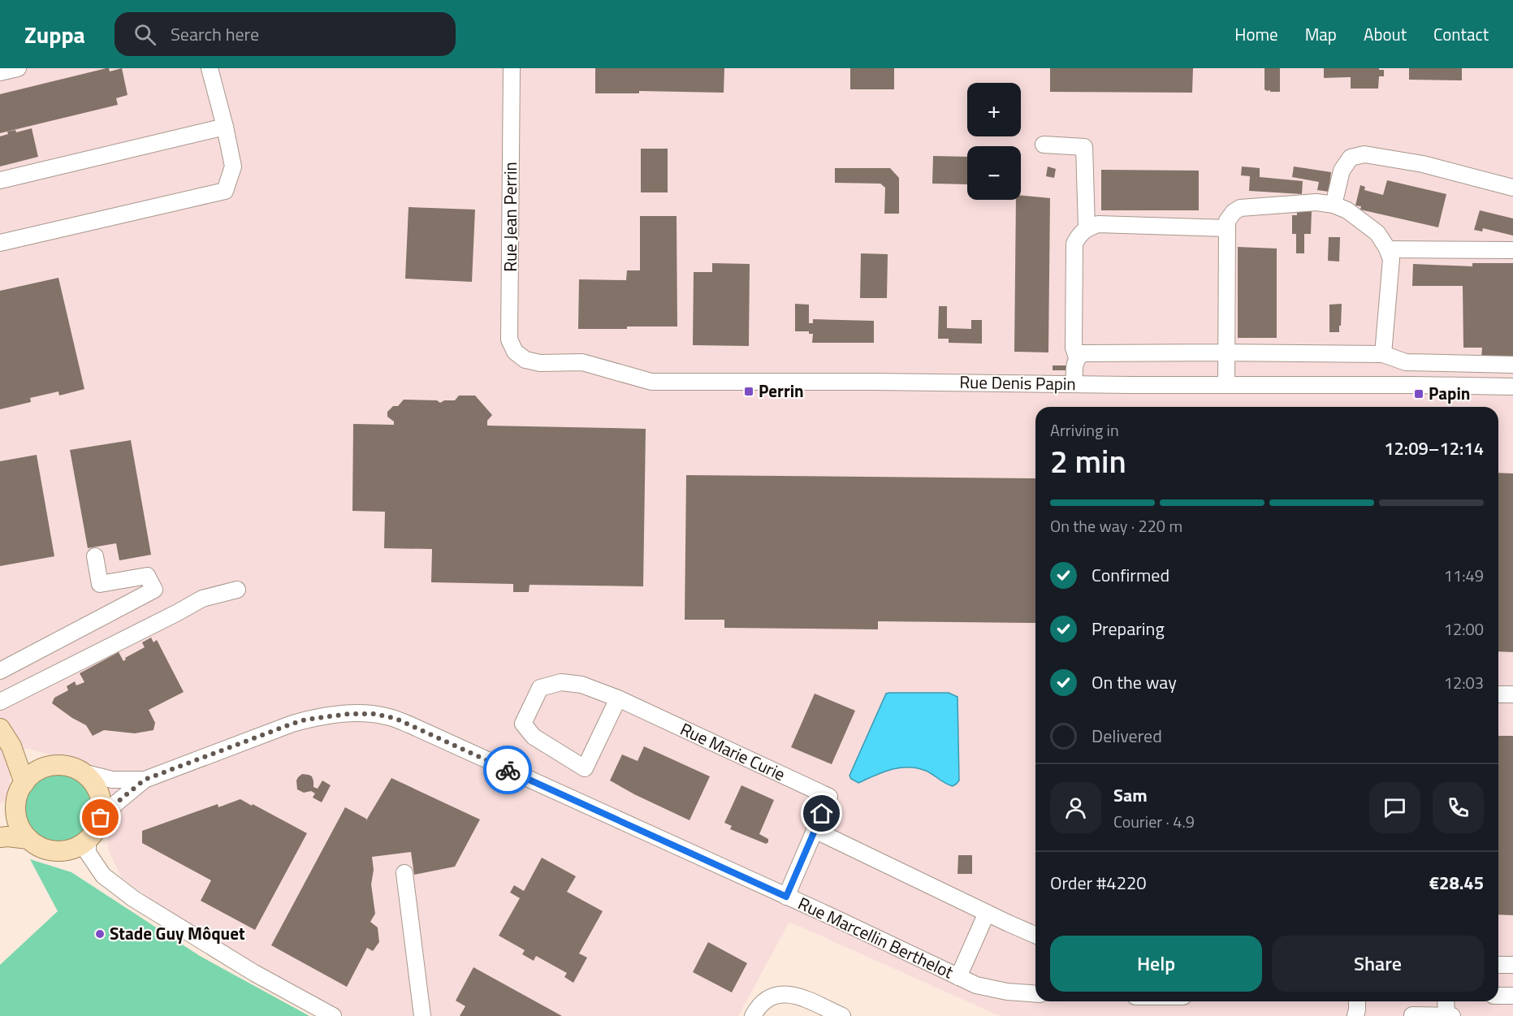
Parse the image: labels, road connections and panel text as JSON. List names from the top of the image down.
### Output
{
  "streets": {
    "street": [
      "Rue Jean Perrin",
      "Rue Denis Papin",
      "Rue Marie Curie",
      "Rue Marcellin Berthelot"
    ]
  },
  "crossings": [
    ["Rue Jean Perrin", "Rue Denis Papin"],
    ["Rue Marie Curie", "Rue Marcellin Berthelot"]
  ],
  "places": {
    "transit": ["Perrin", "Papin"],
    "other": ["Stade Guy Môquet"]
  },
  "page": {
    "header": "Zuppa",
    "search": "Search here",
    "nav": [
      "Home",
      "Map",
      "About",
      "Contact"
    ],
    "map_buttons": ["+", "−"],
    "heading": ["2 min", "Arriving in", "12:09–12:14"],
    "panel": [
      "Sam",
      "Courier · 4.9",
      "Order #4220",
      "€28.45"
    ],
    "bar": "On the way · 220 m",
    "list": [
      ["Confirmed", "11:49"],
      ["Preparing", "12:00"],
      ["On the way", "12:03"],
      "Delivered"
    ],
    "buttons": ["Help", "Share"]
  }
}
